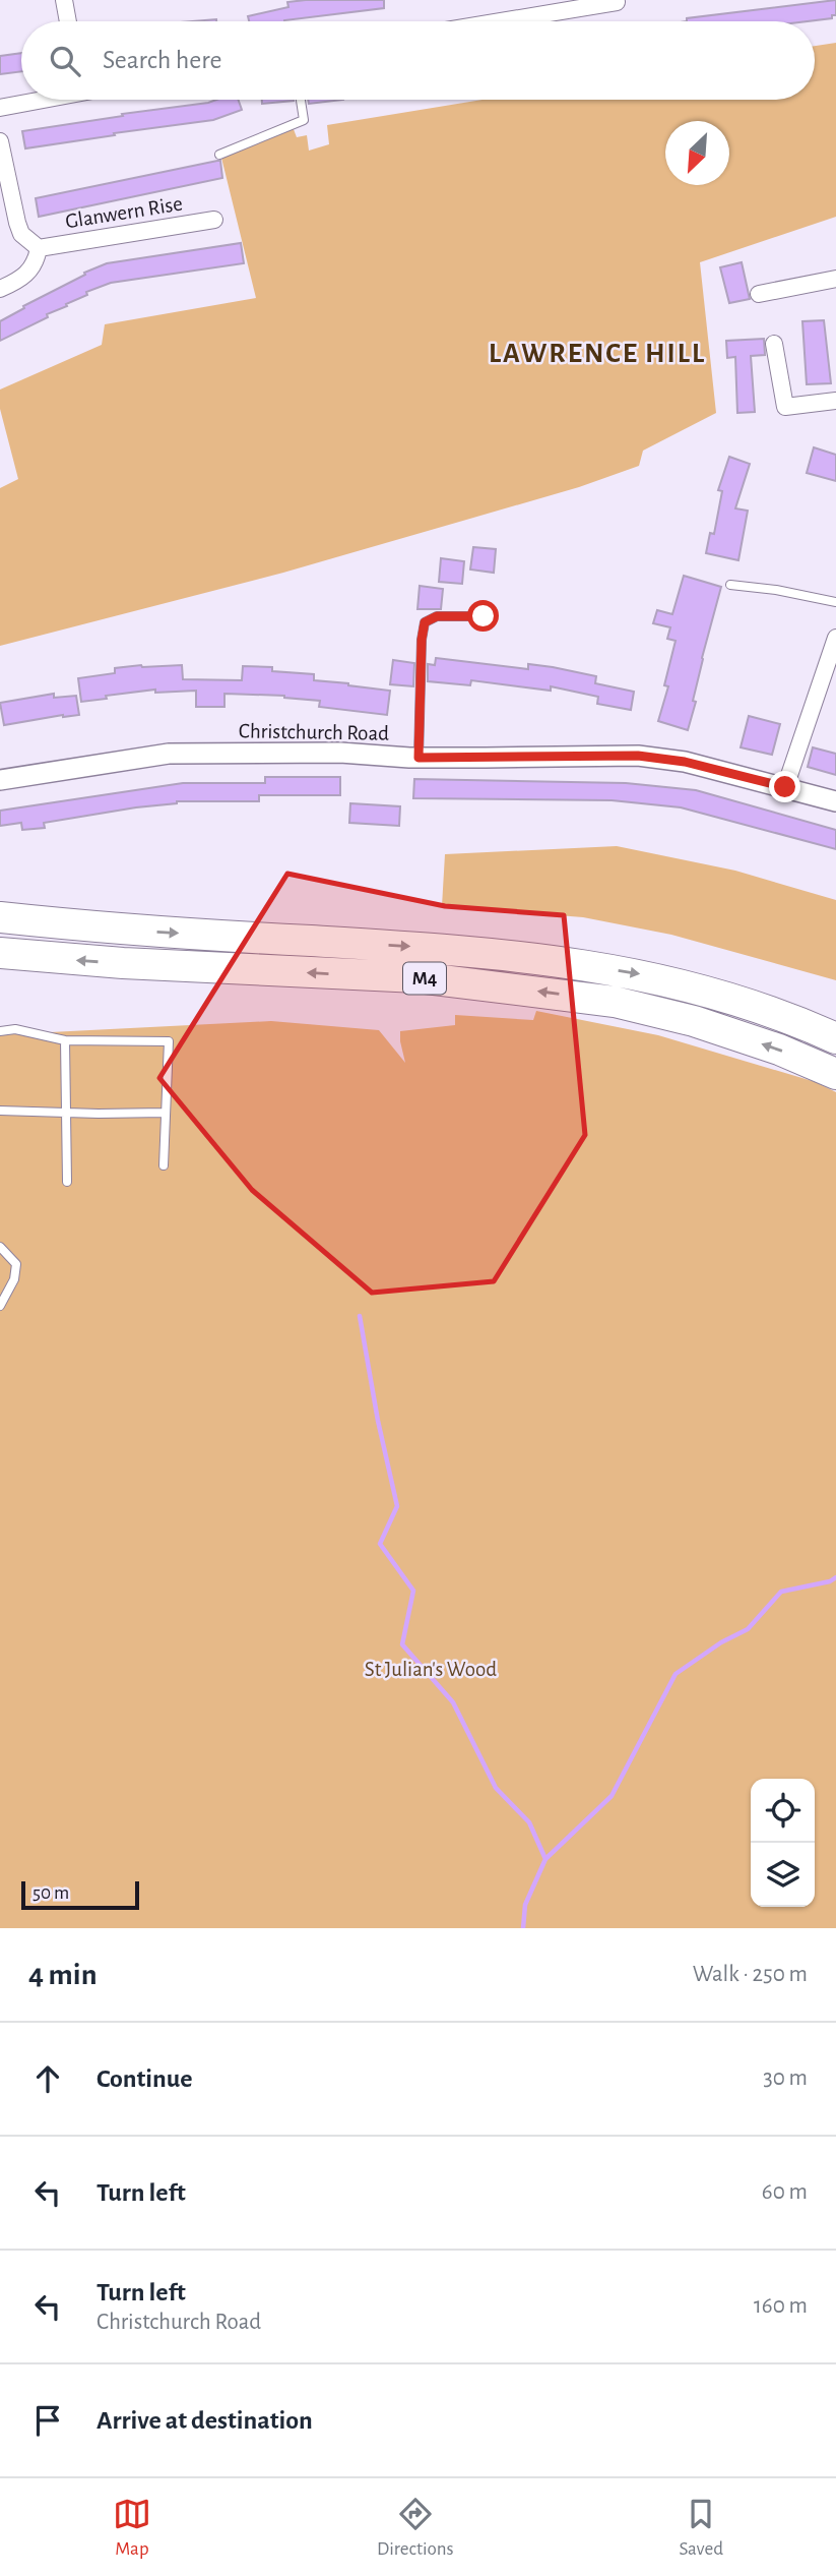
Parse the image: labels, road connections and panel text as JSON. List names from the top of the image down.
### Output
{
  "streets": {
    "highway": ["M4"],
    "street": ["Glanwern Rise", "Christchurch Road"]
  },
  "districts": ["LAWRENCE HILL"],
  "parks": ["St Julian's Wood"],
  "scale_bar": "50 m",
  "north": "bottom left",
  "page": {
    "search": "Search here",
    "scale": "50 m",
    "heading": ["4 min", "Walk · 250 m"],
    "list": [
      ["Continue", "30 m"],
      ["Turn left", "60 m"],
      ["Turn left", "Christchurch Road", "160 m"],
      "Arrive at destination"
    ],
    "nav": ["Map", "Directions", "Saved"]
  }
}
